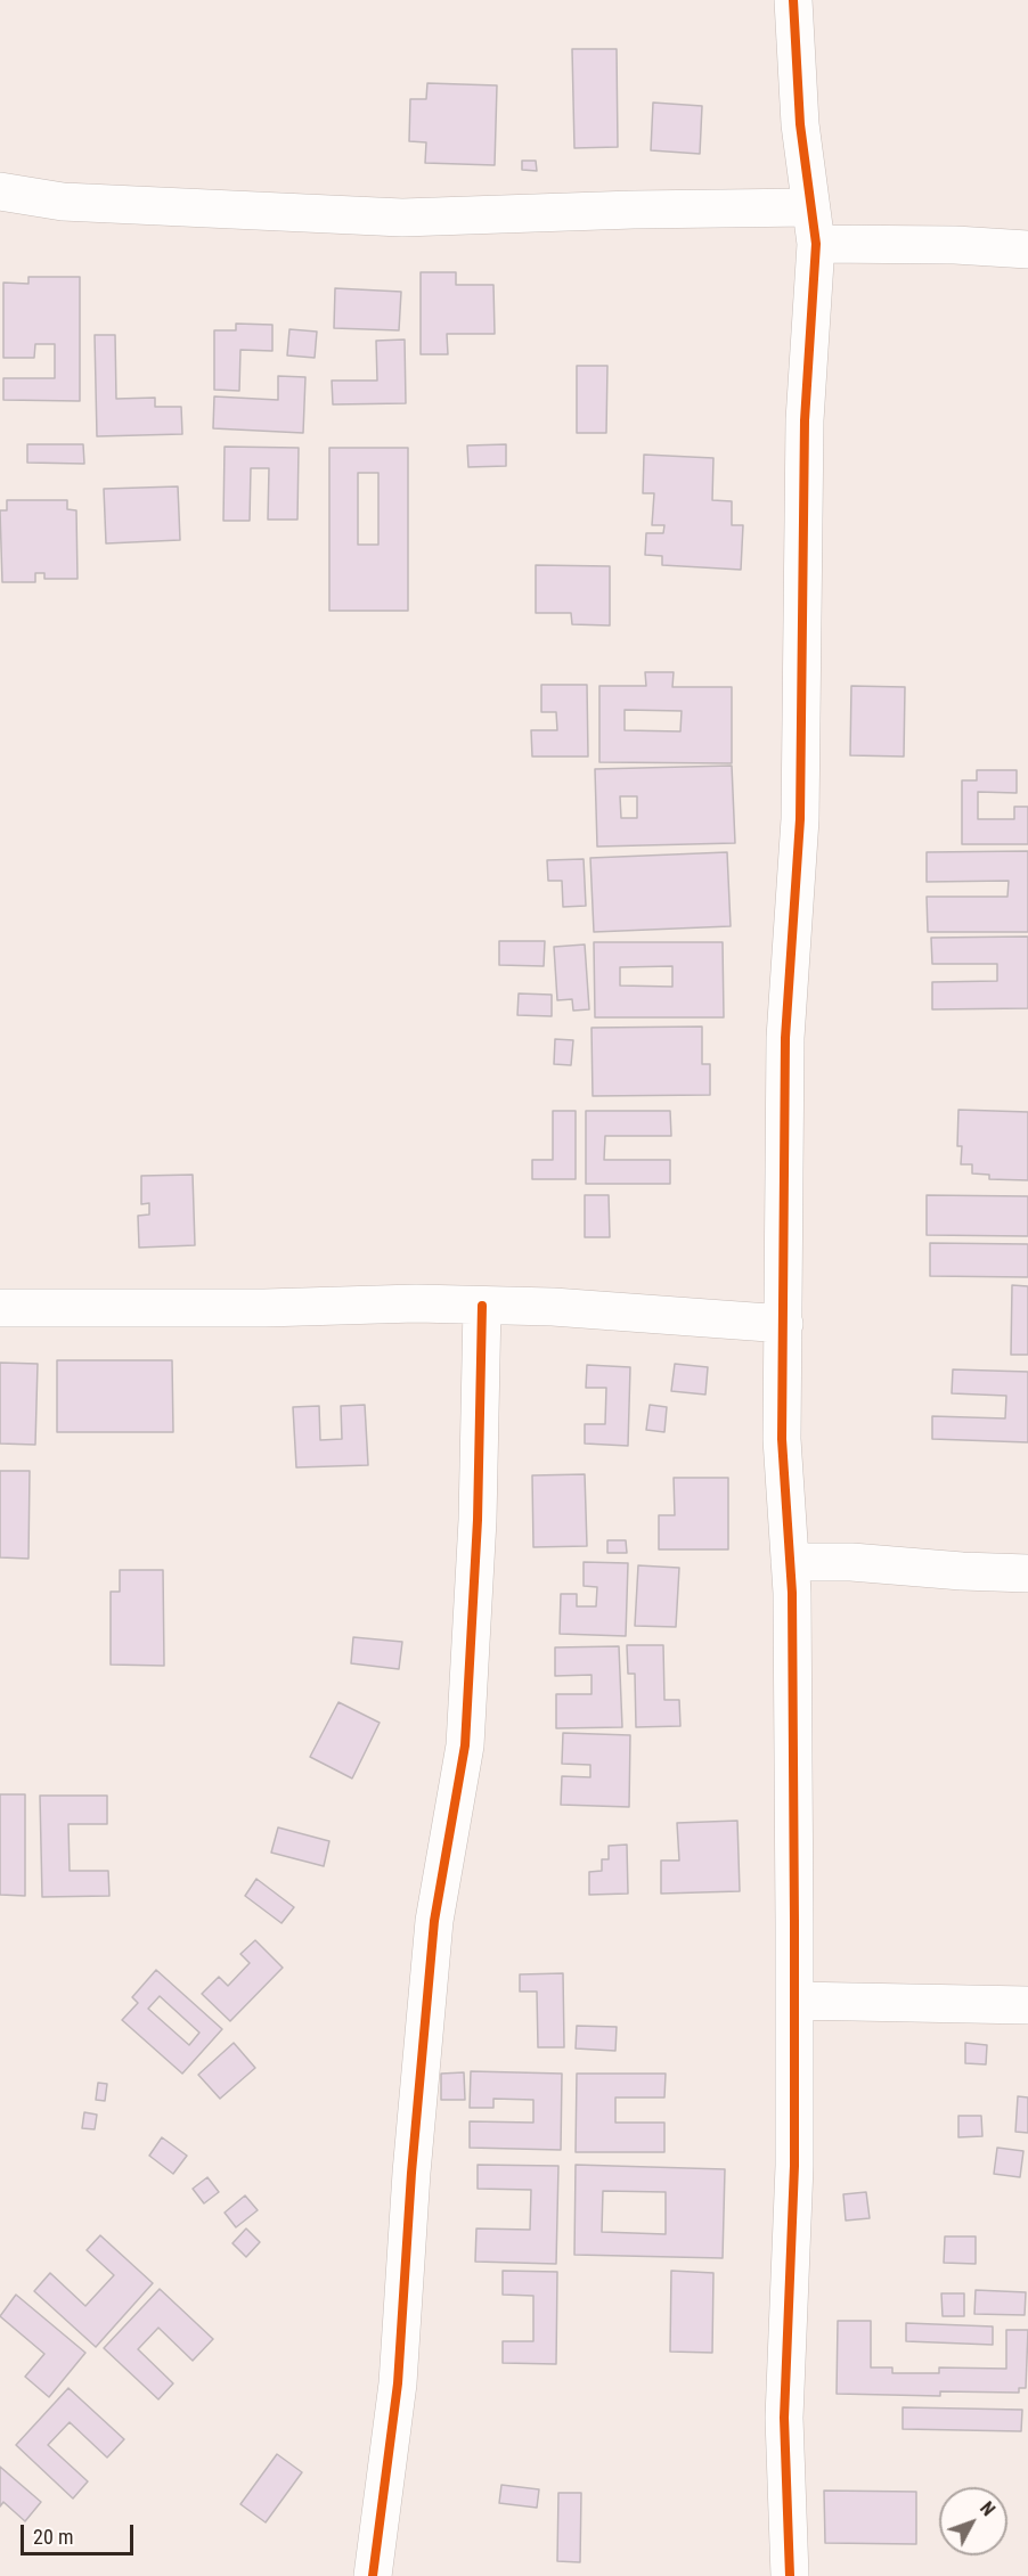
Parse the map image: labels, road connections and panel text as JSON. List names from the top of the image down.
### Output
{
  "scale_bar": "20 m",
  "north": "top right"
}
